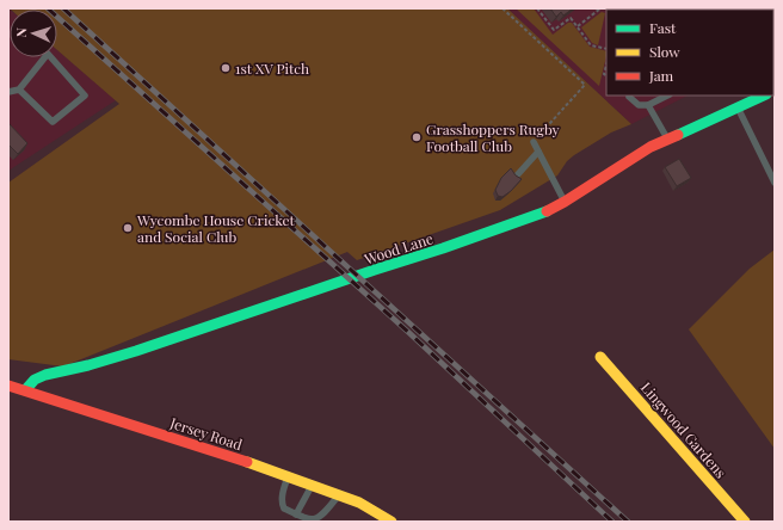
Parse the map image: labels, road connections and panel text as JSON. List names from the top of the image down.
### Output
{
  "streets": {
    "street": ["Wood Lane", "Lingwood Gardens", "Jersey Road"]
  },
  "crossings": [
    ["Wood Lane", "Jersey Road"]
  ],
  "places": ["1st XV Pitch", "Grasshoppers Rugby Football Club", "Wycombe House Cricket and Social Club"],
  "legend": ["Fast", "Slow", "Jam"],
  "north": "left"
}
